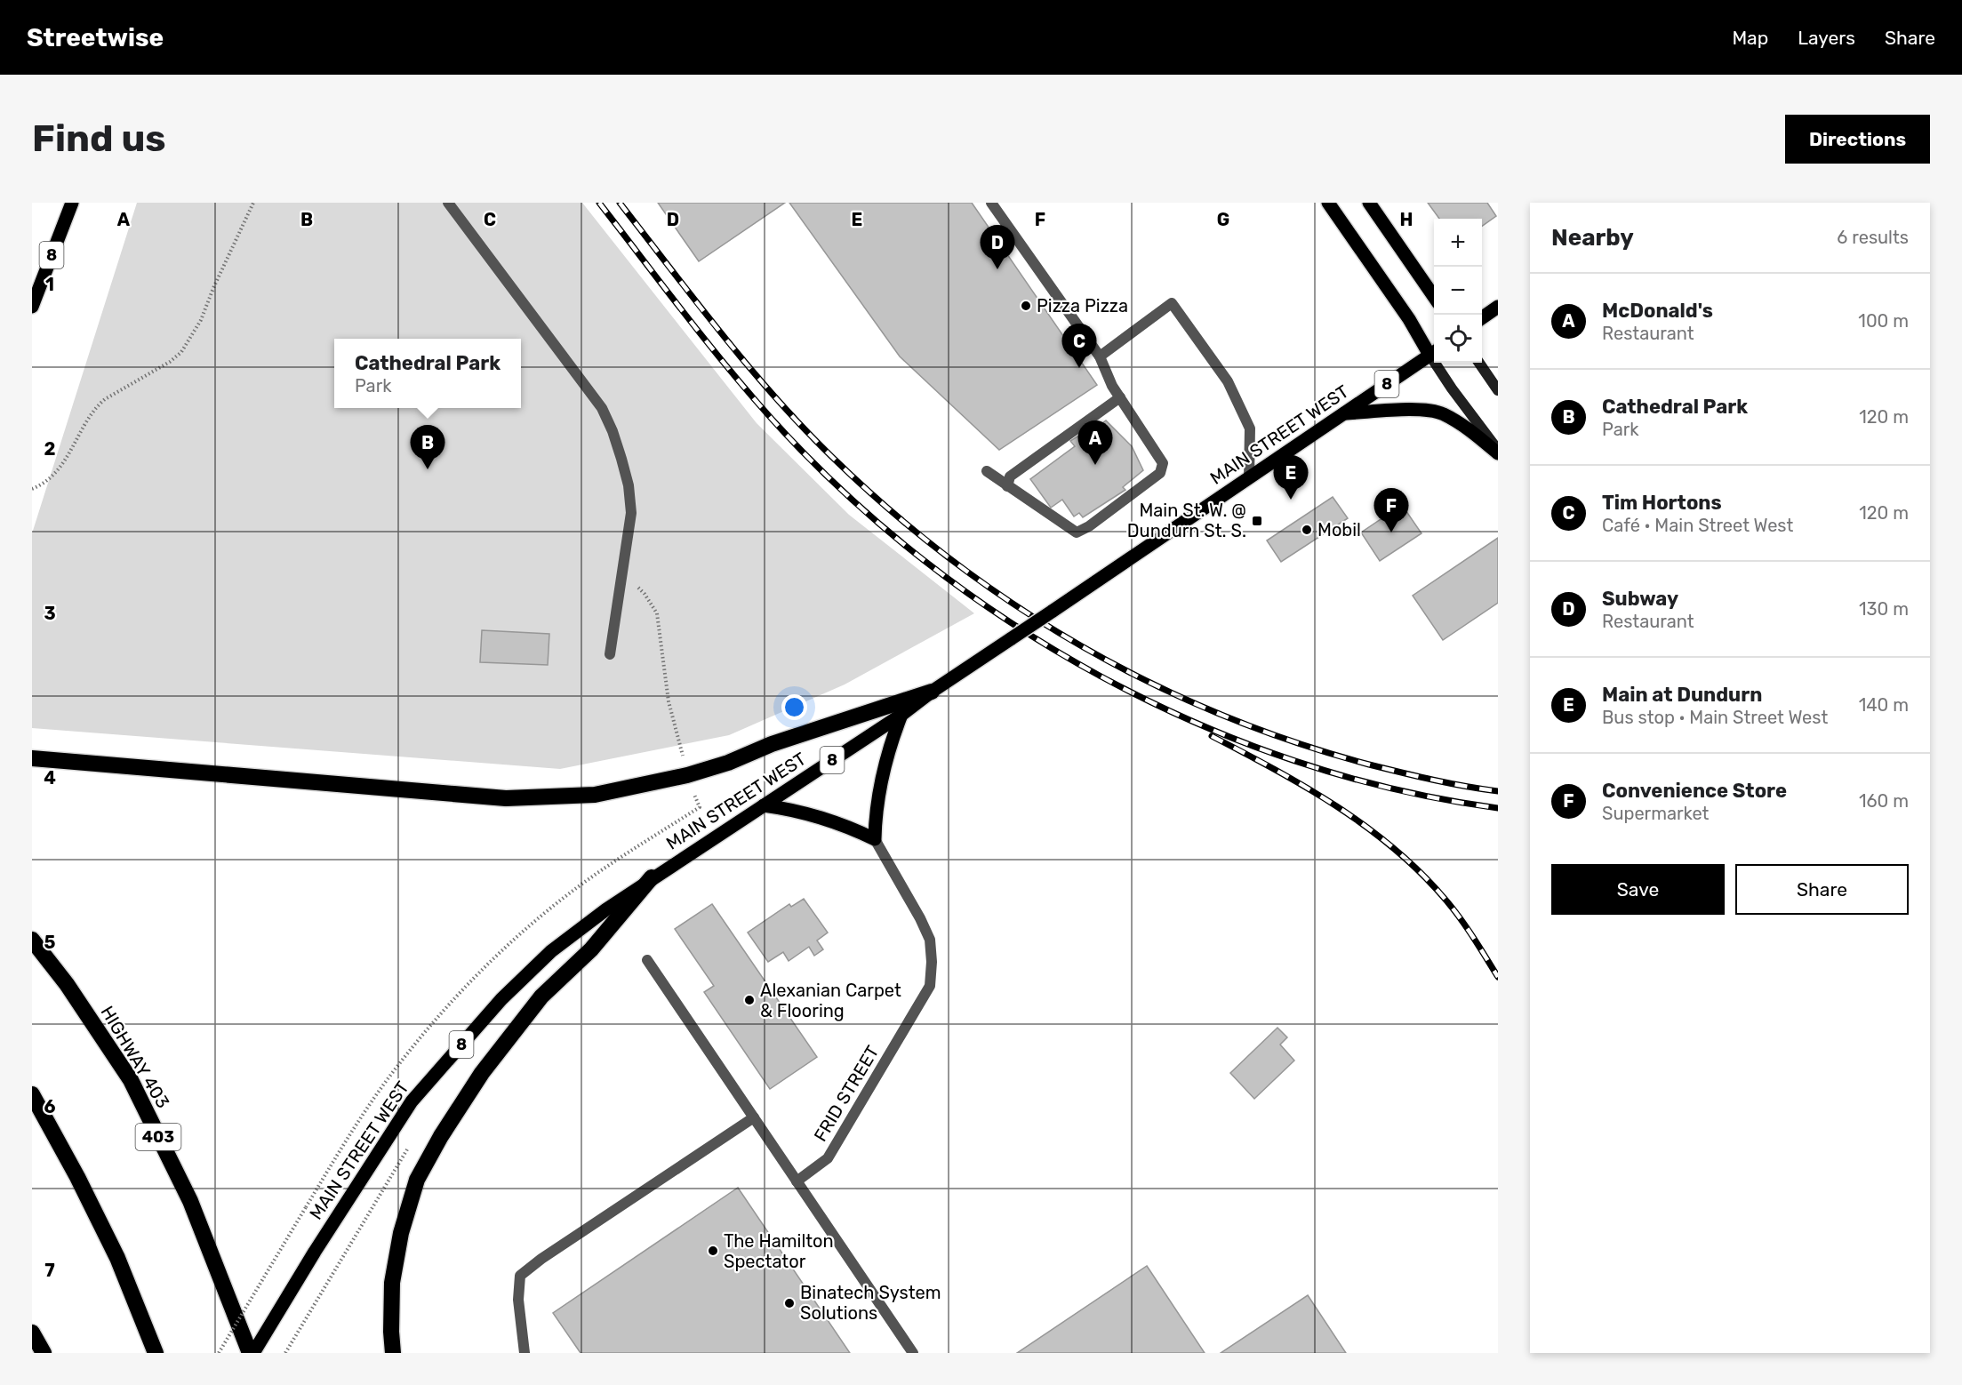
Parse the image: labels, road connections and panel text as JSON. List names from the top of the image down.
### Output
{
  "streets": {
    "highway": ["HIGHWAY 403", "403"],
    "main road": ["8", "MAIN STREET WEST"],
    "street": ["FRID STREET"]
  },
  "places": {
    "other": [
      "Pizza Pizza",
      "Mobil",
      "Alexanian Carpet & Flooring",
      "The Hamilton Spectator",
      "Binatech System Solutions"
    ],
    "transit": ["Main St. W. @ Dundurn St. S."]
  },
  "page": {
    "header": "Streetwise",
    "nav": ["Map", "Layers", "Share"],
    "buttons": [
      "Directions",
      ["Save", "Share"]
    ],
    "title": "Find us",
    "heading": ["Nearby", "6 results"],
    "map_buttons": ["+", "−"],
    "pins": [
      "D",
      "C",
      "A",
      "B",
      "E",
      "F"
    ],
    "list": [
      {
        "mark": "A",
        "name": "McDonald's",
        "note": "Restaurant",
        "value": "100 m"
      },
      {
        "mark": "B",
        "name": "Cathedral Park",
        "note": "Park",
        "value": "120 m"
      },
      {
        "mark": "C",
        "name": "Tim Hortons",
        "note": "Café · Main Street West",
        "value": "120 m"
      },
      {
        "mark": "D",
        "name": "Subway",
        "note": "Restaurant",
        "value": "130 m"
      },
      {
        "mark": "E",
        "name": "Main at Dundurn",
        "note": "Bus stop · Main Street West",
        "value": "140 m"
      },
      {
        "mark": "F",
        "name": "Convenience Store",
        "note": "Supermarket",
        "value": "160 m"
      }
    ],
    "popup": ["Cathedral Park", "Park"]
  },
  "grid": {
    "columns": [
      "A",
      "B",
      "C",
      "D",
      "E",
      "F",
      "G",
      "H"
    ],
    "rows": [
      "1",
      "2",
      "3",
      "4",
      "5",
      "6",
      "7"
    ]
  }
}
